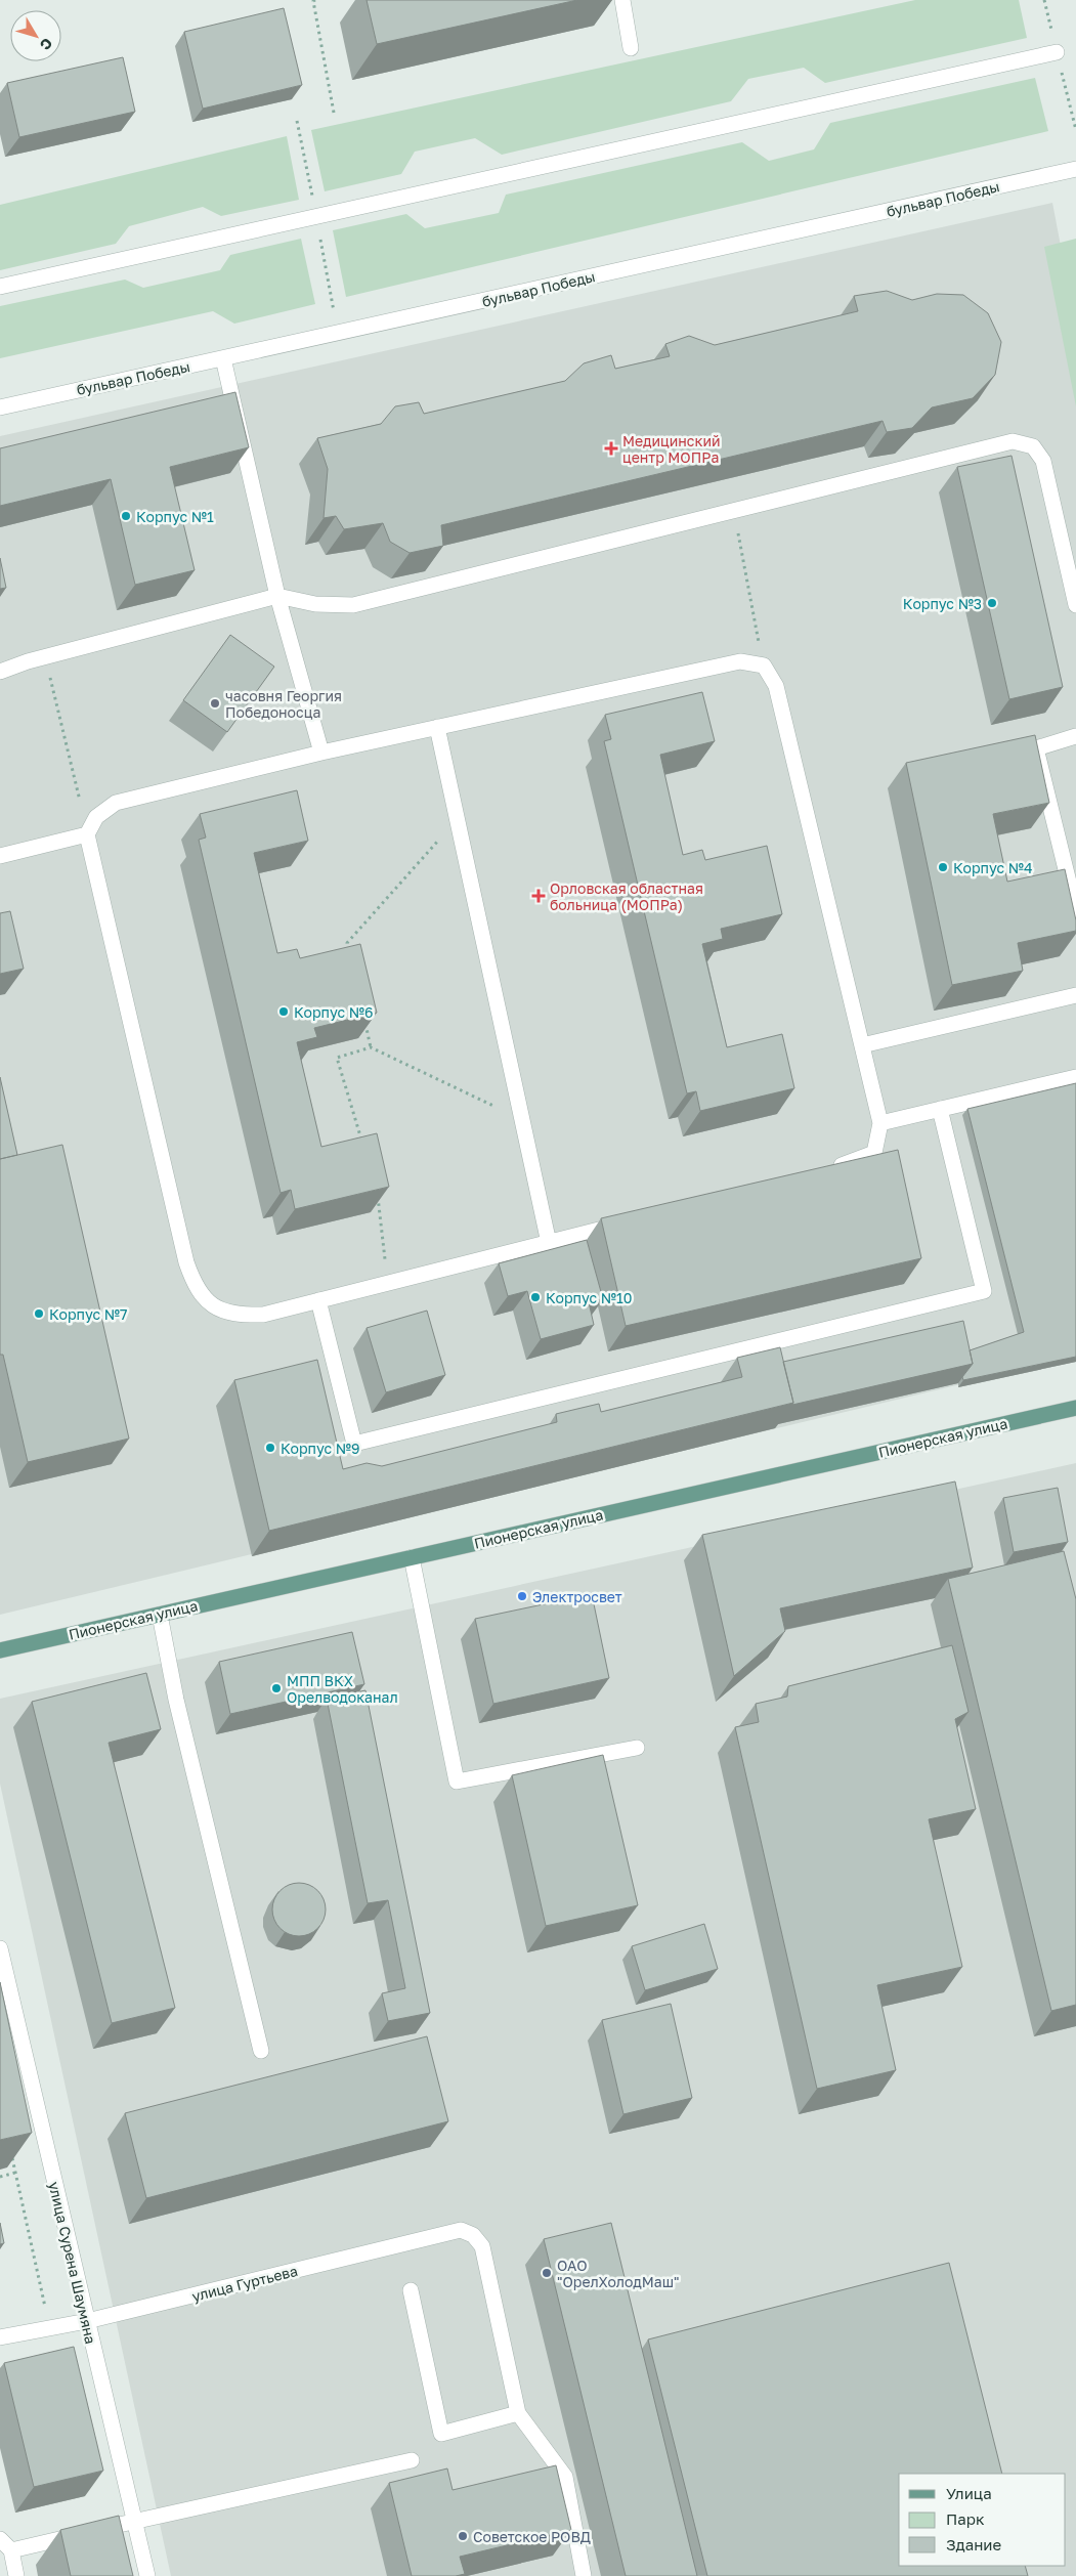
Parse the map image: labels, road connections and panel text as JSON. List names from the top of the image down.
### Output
{
  "streets": {
    "main road": ["Пионерская улица"],
    "street": ["бульвар Победы", "улица Сурена Шаумяна", "улица Гуртьева"]
  },
  "crossings": [
    ["улица Сурена Шаумяна", "улица Гуртьева"]
  ],
  "places": {
    "health": ["Медицинский центр МОПРа", "Орловская областная больница (МОПРа)"],
    "other": [
      "Корпус №1",
      "Корпус №3",
      "часовня Георгия Победоносца",
      "Корпус №4",
      "Корпус №6",
      "Корпус №10",
      "Корпус №7",
      "Корпус №9",
      "Электросвет",
      "МПП ВКХ Орелводоканал",
      "ОАО \"ОрелХолодМаш\"",
      "Советское РОВД"
    ]
  },
  "legend": ["Улица", "Парк", "Здание"],
  "north": "bottom right"
}
